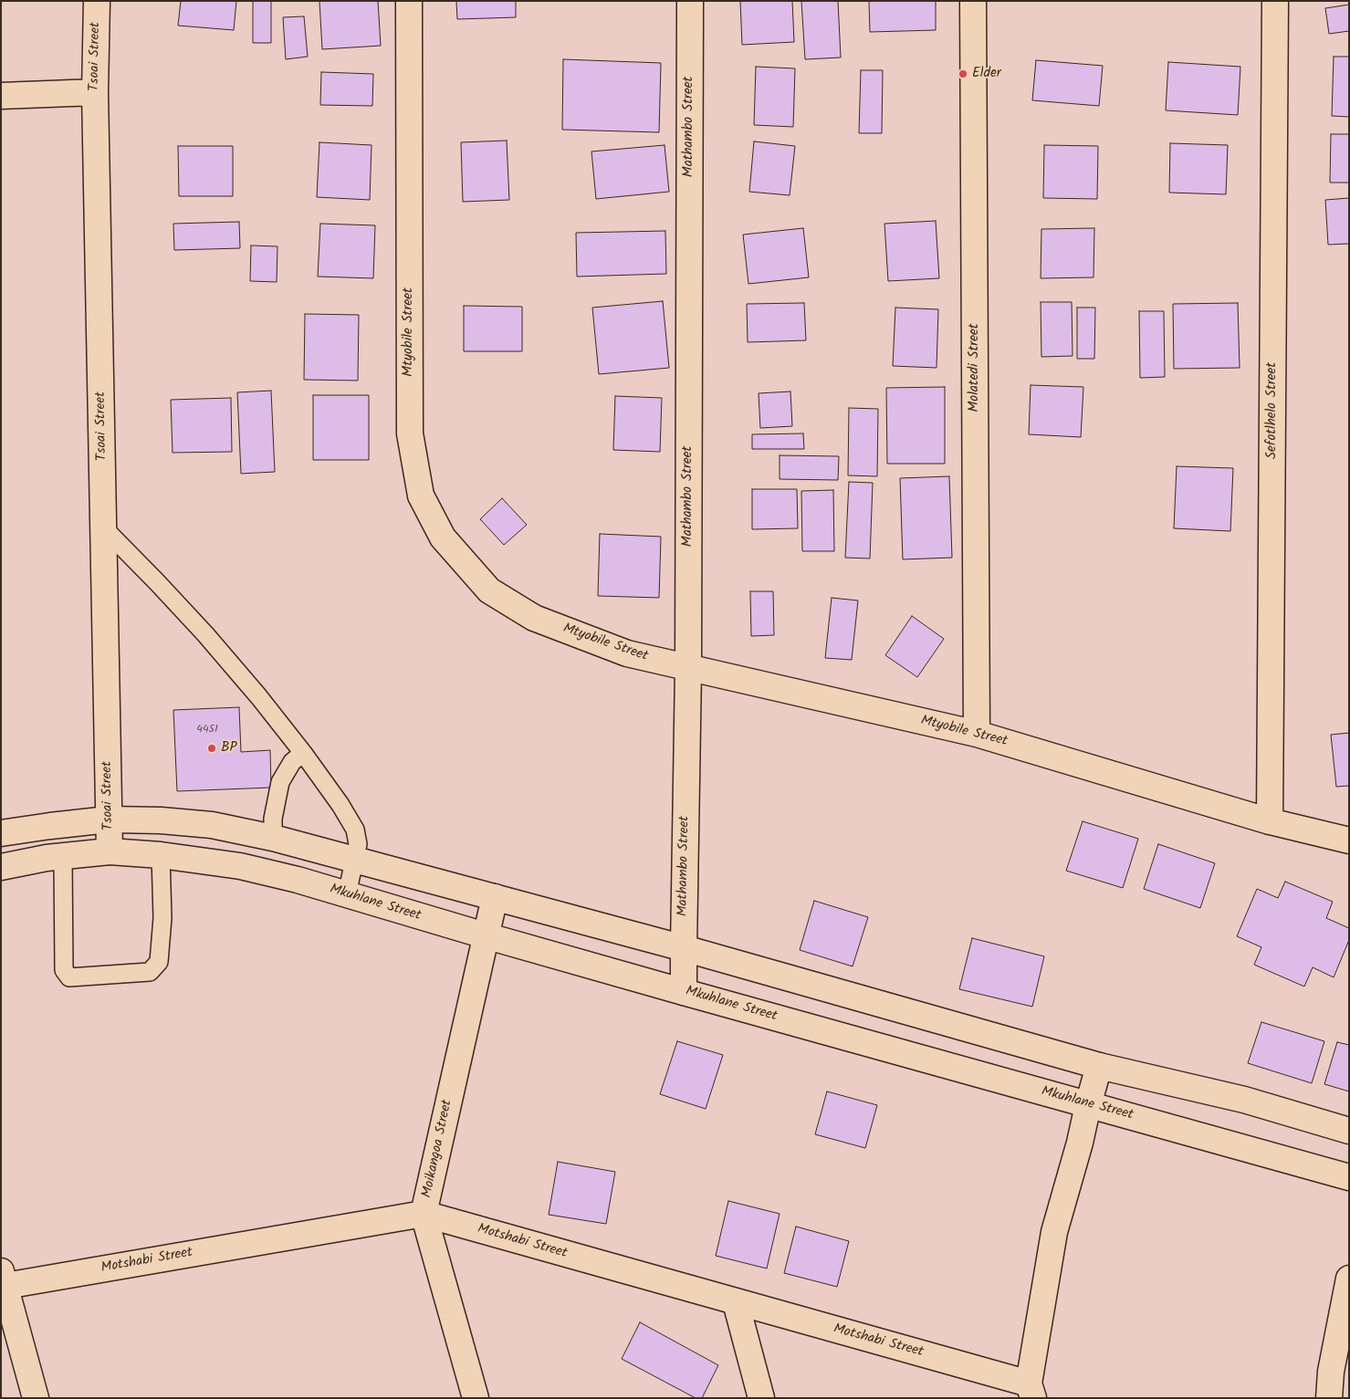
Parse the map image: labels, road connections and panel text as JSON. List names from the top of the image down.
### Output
{
  "streets": {
    "street": [
      "Tsoai Street",
      "Mathambo Street",
      "Mtyobile Street",
      "Molatedi Street",
      "Sefotlhelo Street",
      "Mkuhlane Street",
      "Moikangoa Street",
      "Motshabi Street"
    ]
  },
  "crossings": [
    ["Tsoai Street", "Mkuhlane Street"],
    ["Mathambo Street", "Mtyobile Street"],
    ["Mathambo Street", "Mkuhlane Street"],
    ["Mtyobile Street", "Molatedi Street"],
    ["Mtyobile Street", "Sefotlhelo Street"],
    ["Mkuhlane Street", "Moikangoa Street"],
    ["Mkuhlane Street", "Motshabi Street"],
    ["Moikangoa Street", "Motshabi Street"]
  ],
  "places": ["Elder", "BP"],
  "house_numbers": ["4451"]
}
